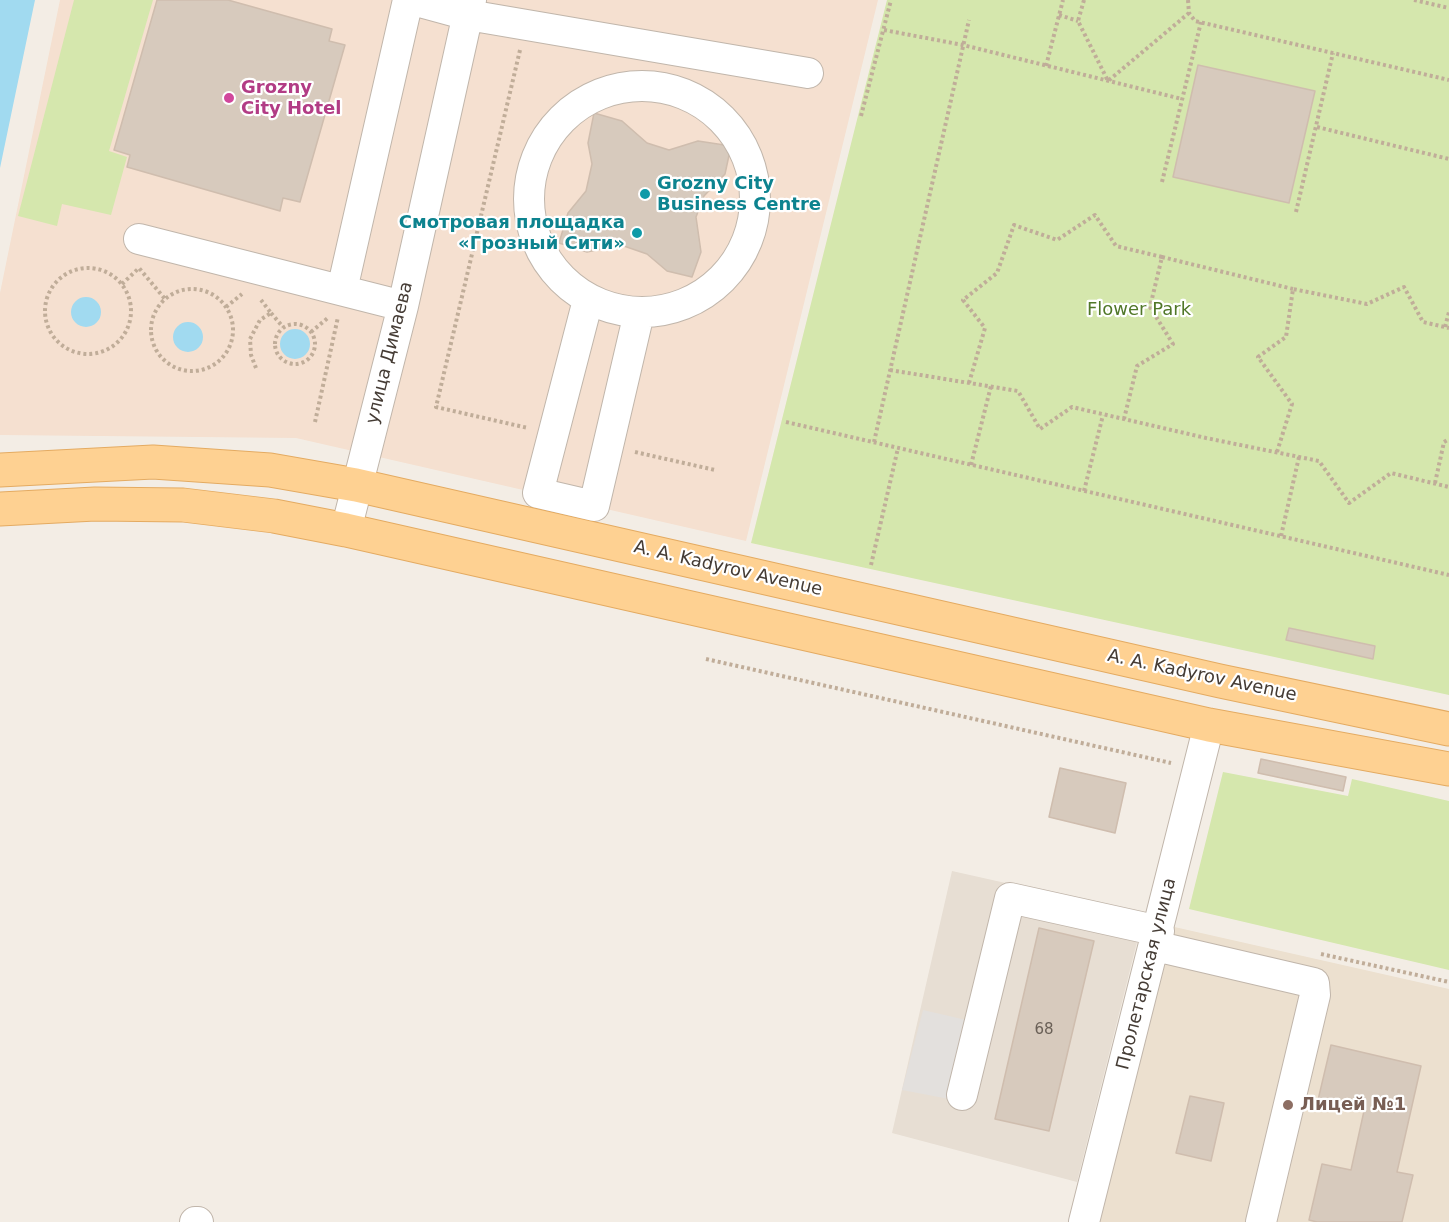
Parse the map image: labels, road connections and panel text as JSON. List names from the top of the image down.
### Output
{
  "streets": {
    "main road": ["A. A. Kadyrov Avenue"],
    "street": ["улица Димаева", "Пролетарская улица"]
  },
  "crossings": [
    ["улица Димаева", "A. A. Kadyrov Avenue"]
  ],
  "parks": ["Flower Park"],
  "places": [
    "Grozny City Hotel",
    "Grozny City Business Centre",
    "Смотровая площадка «Грозный Сити»",
    "Лицей №1"
  ],
  "house_numbers": ["68"]
}
